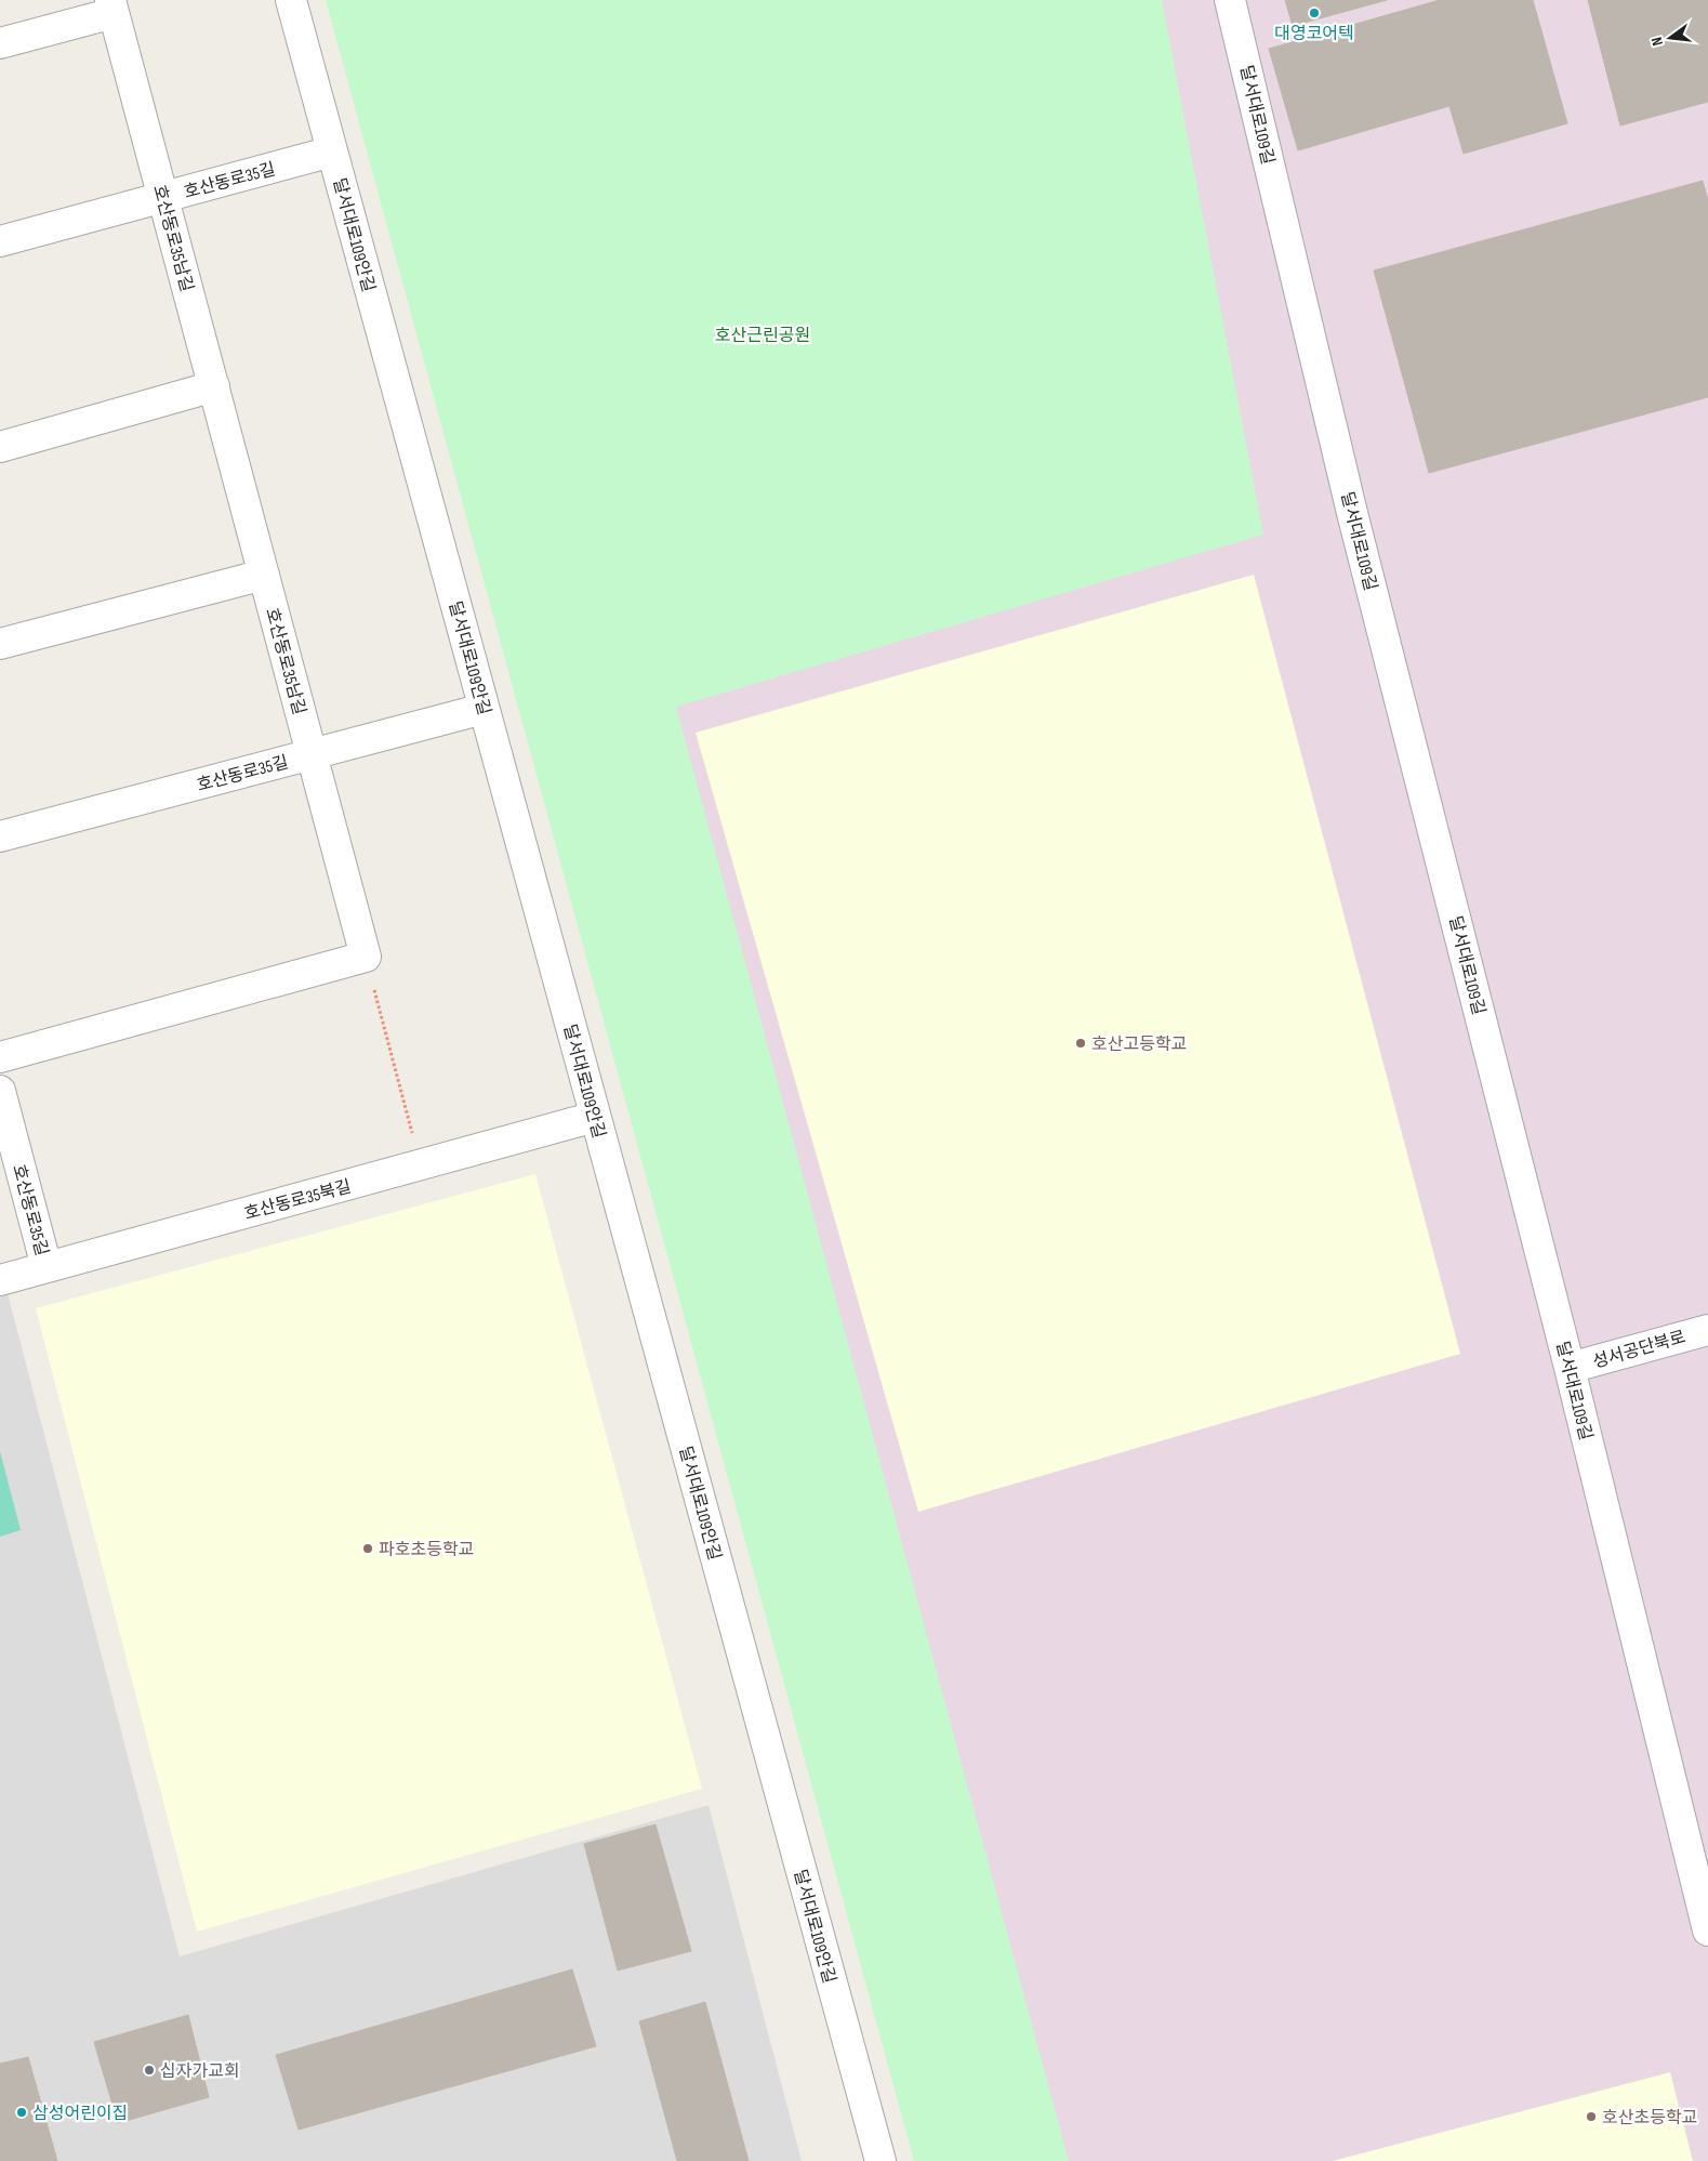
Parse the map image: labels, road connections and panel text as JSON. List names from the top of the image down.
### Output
{
  "streets": {
    "street": [
      "달서대로109길",
      "호산동로35길",
      "달서대로109안길",
      "호산동로35남길",
      "호산동로35북길",
      "성서공단북로"
    ]
  },
  "crossings": [
    ["달서대로109길", "성서공단북로"],
    ["호산동로35길", "달서대로109안길"],
    ["호산동로35길", "호산동로35남길"],
    ["호산동로35길", "호산동로35북길"],
    ["달서대로109안길", "호산동로35북길"]
  ],
  "parks": ["호산근린공원"],
  "places": [
    "대영코어텍",
    "호산고등학교",
    "파호초등학교",
    "십자가교회",
    "삼성어린이집",
    "호산초등학교"
  ],
  "north": "left"
}
